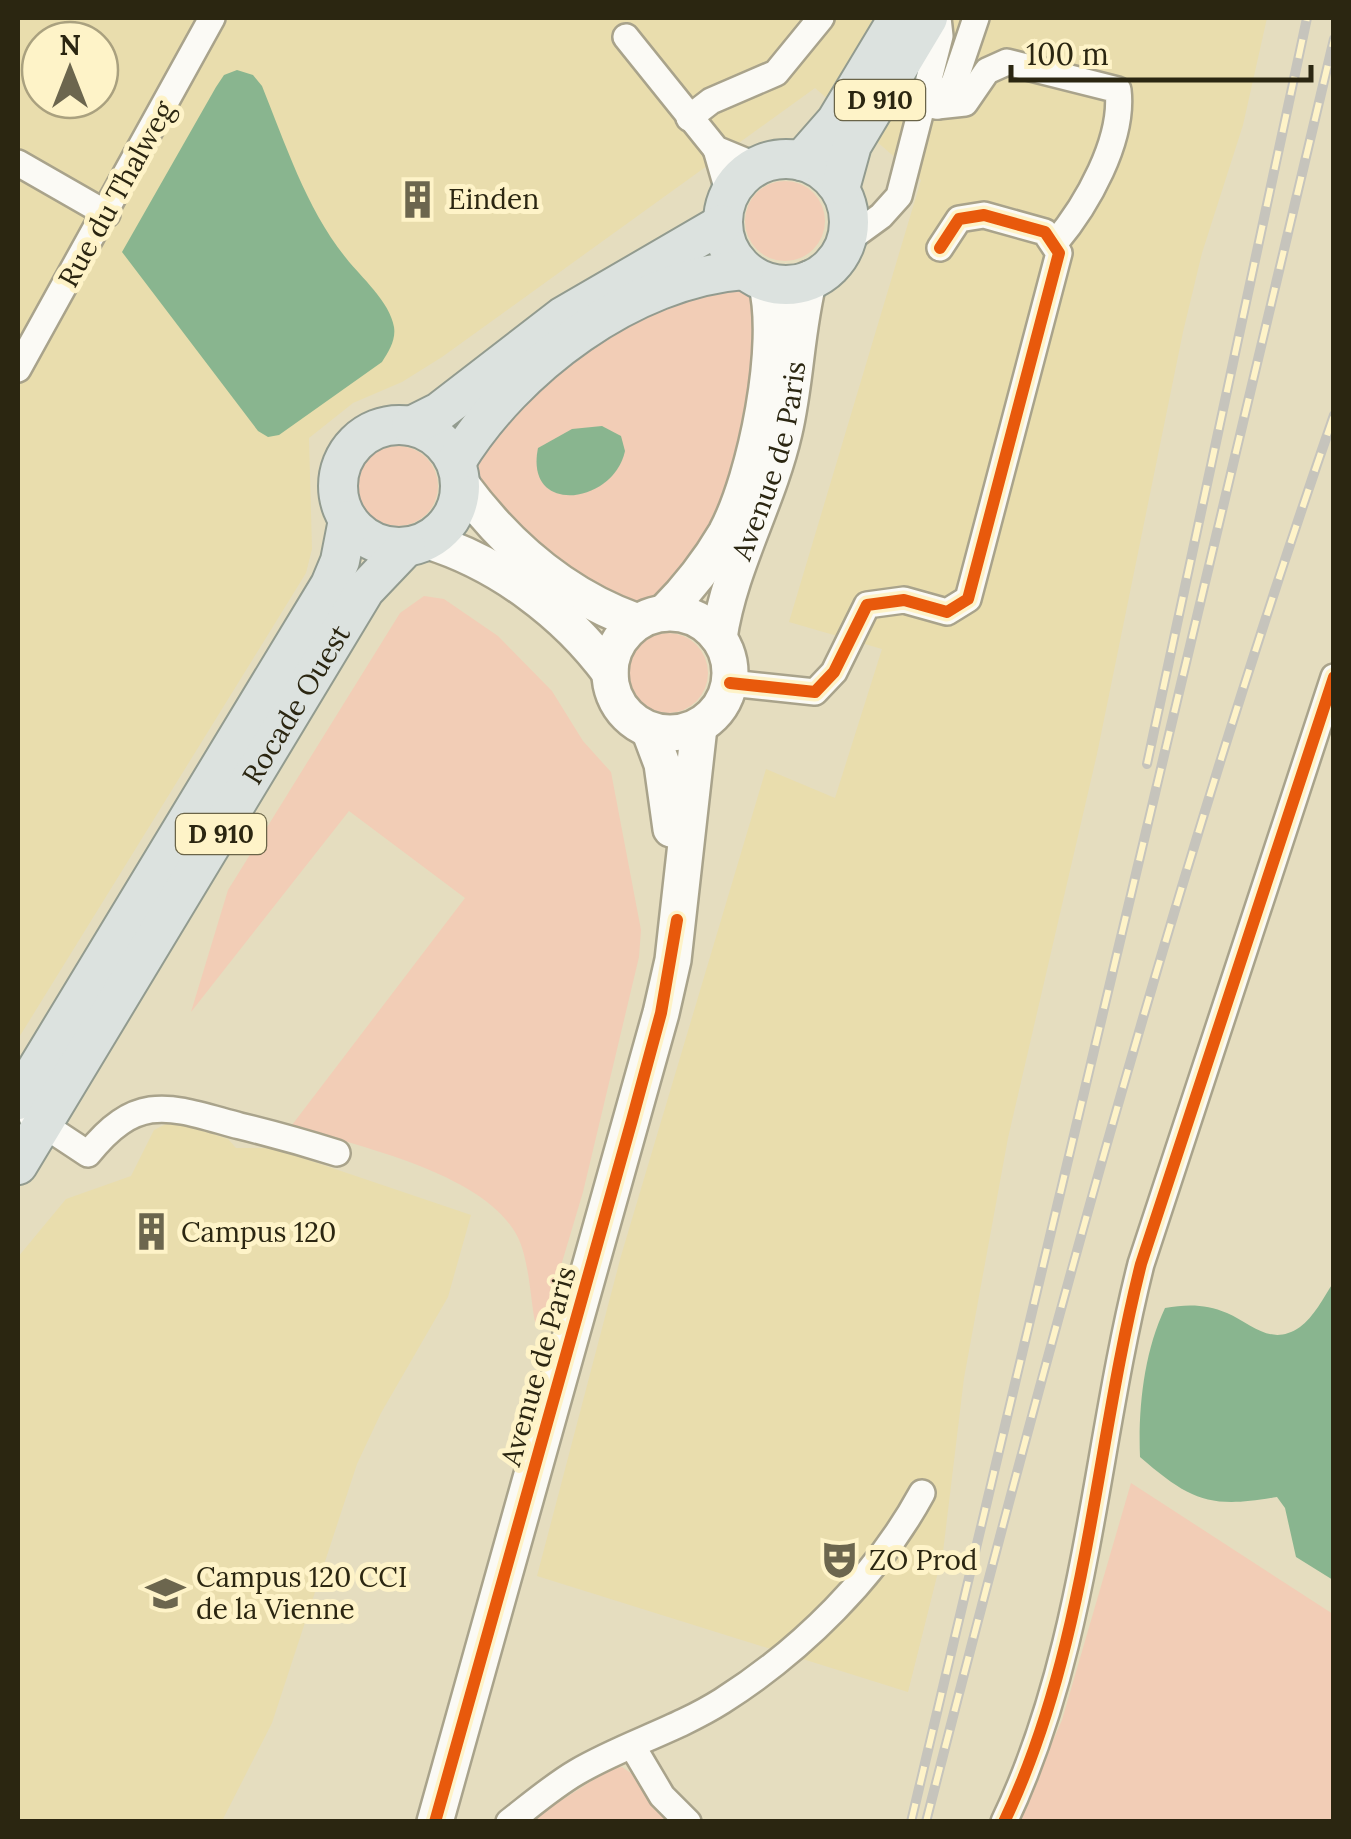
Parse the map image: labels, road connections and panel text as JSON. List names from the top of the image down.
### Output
{
  "streets": {
    "main road": ["D 910", "Avenue de Paris", "Rocade Ouest"],
    "street": ["Rue du Thalweg"]
  },
  "crossings": [
    ["D 910", "Avenue de Paris"],
    ["D 910", "Rocade Ouest"]
  ],
  "places": {
    "building": ["Einden", "Campus 120"],
    "theatre": ["ZO Prod"],
    "school or university": ["Campus 120 CCI de la Vienne"]
  },
  "scale_bar": "100 m",
  "north": "top"
}
